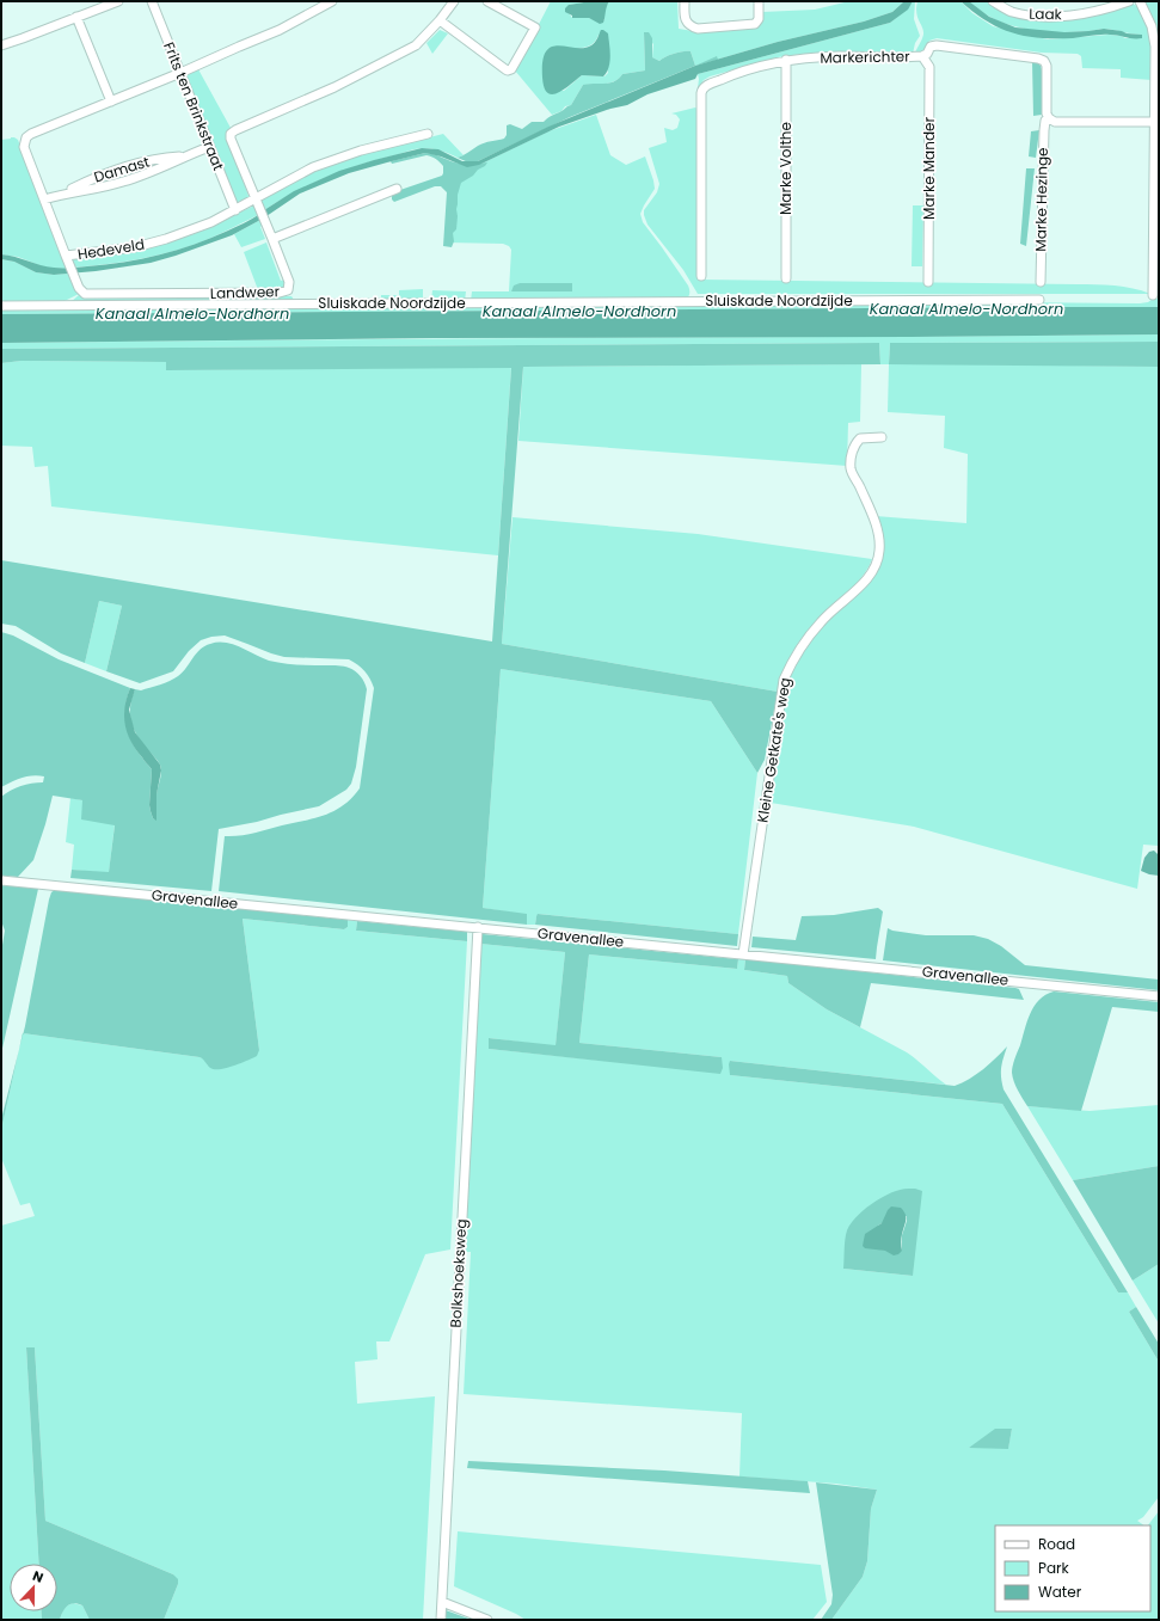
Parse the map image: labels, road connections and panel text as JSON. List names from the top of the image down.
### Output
{
  "streets": {
    "street": [
      "Laak",
      "Markerichter",
      "Frits ten Brinkstraat",
      "Marke Volthe",
      "Marke Mander",
      "Damast",
      "Marke Hezinge",
      "Hedeveld",
      "Landweer",
      "Sluiskade Noordzijde",
      "Kleine Getkate's weg",
      "Gravenallee",
      "Bolkshoeksweg"
    ]
  },
  "crossings": [
    ["Markerichter", "Marke Volthe"],
    ["Markerichter", "Marke Mander"],
    ["Markerichter", "Marke Hezinge"],
    ["Frits ten Brinkstraat", "Damast"],
    ["Frits ten Brinkstraat", "Hedeveld"],
    ["Frits ten Brinkstraat", "Landweer"],
    ["Damast", "Hedeveld"],
    ["Hedeveld", "Landweer"],
    ["Kleine Getkate's weg", "Gravenallee"],
    ["Gravenallee", "Bolkshoeksweg"]
  ],
  "water": ["Kanaal Almelo-Nordhorn"],
  "legend": ["Road", "Park", "Water"],
  "north": "top"
}
